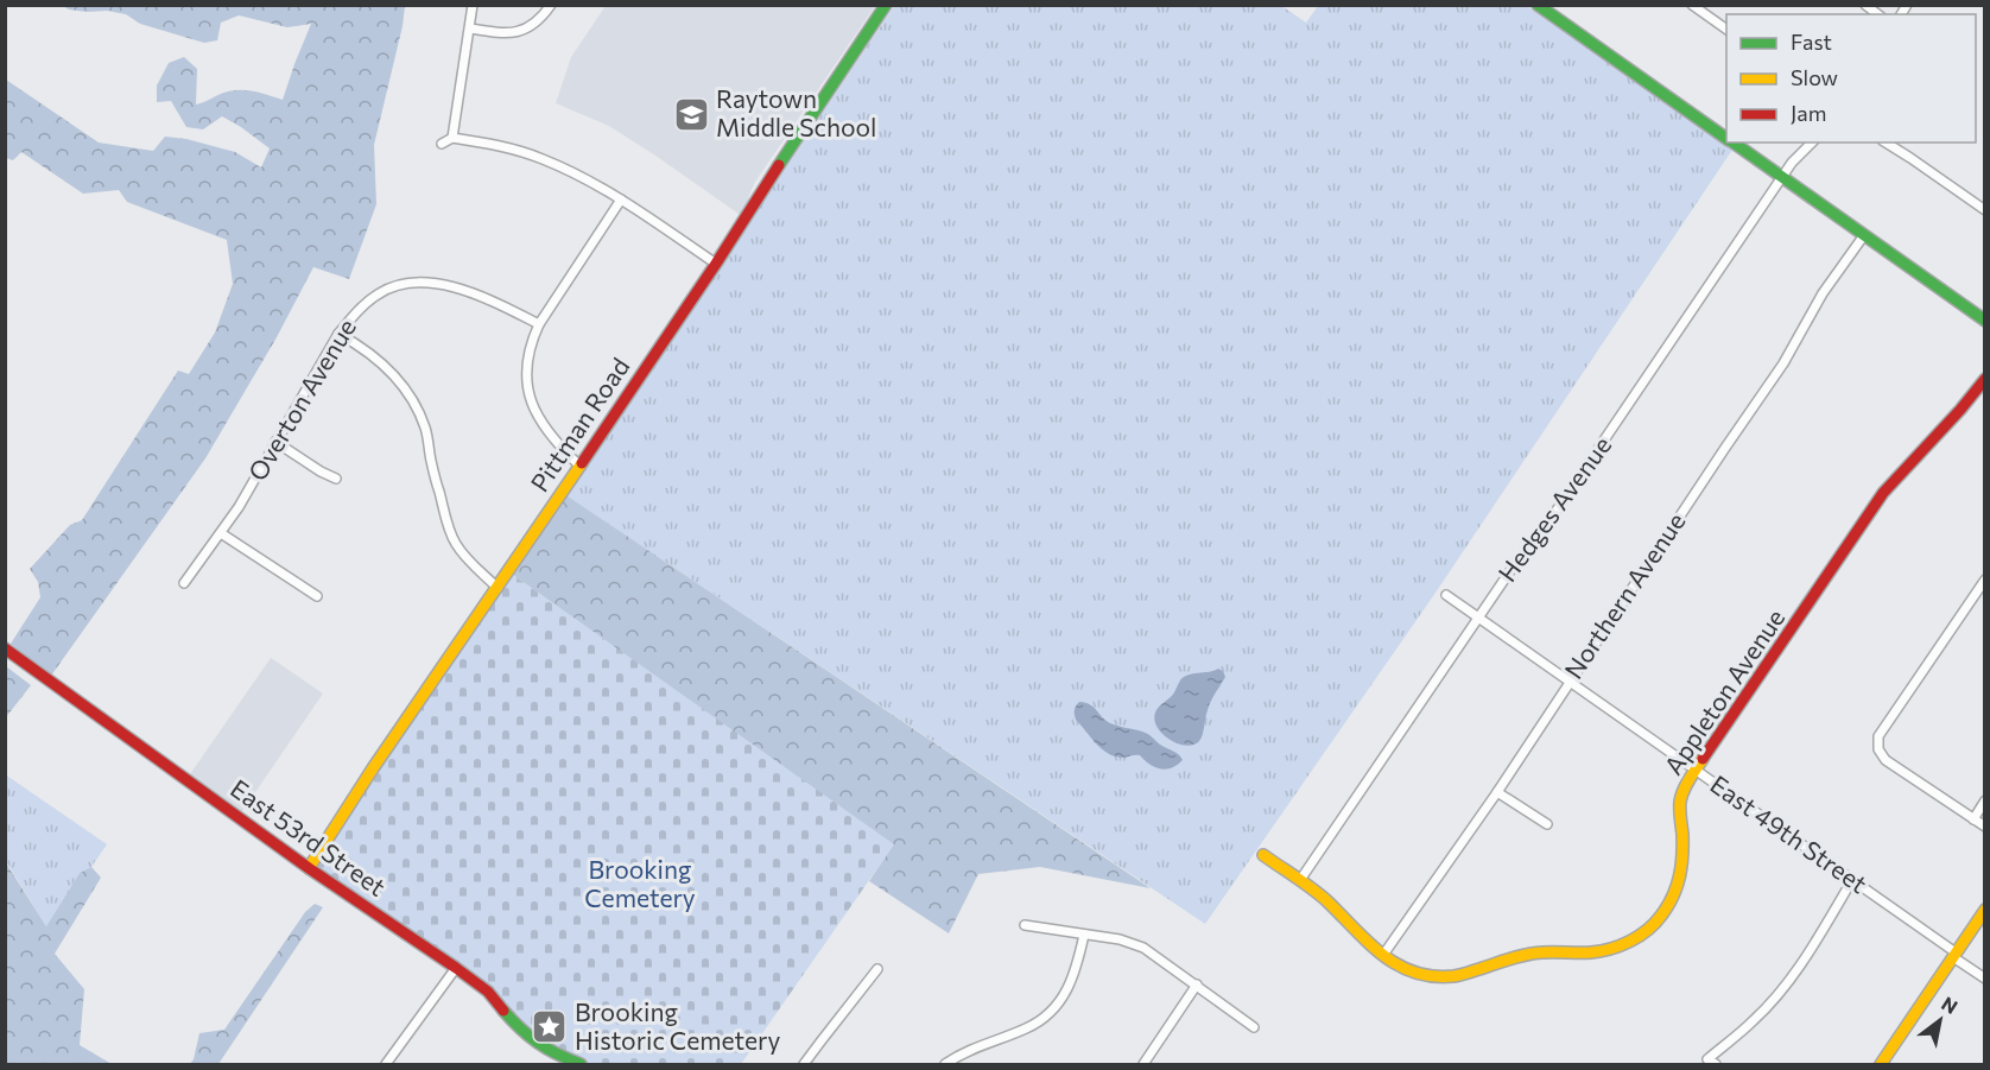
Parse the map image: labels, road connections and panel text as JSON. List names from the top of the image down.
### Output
{
  "streets": {
    "street": [
      "Overton Avenue",
      "Pittman Road",
      "Hedges Avenue",
      "Northern Avenue",
      "Appleton Avenue",
      "East 49th Street",
      "East 53rd Street"
    ]
  },
  "crossings": [
    ["Pittman Road", "East 53rd Street"],
    ["Hedges Avenue", "Appleton Avenue"],
    ["Hedges Avenue", "East 49th Street"],
    ["Northern Avenue", "Appleton Avenue"],
    ["Northern Avenue", "East 49th Street"],
    ["Appleton Avenue", "East 49th Street"]
  ],
  "parks": ["Brooking Cemetery"],
  "places": {
    "school or university": ["Raytown Middle School"],
    "place": ["Brooking Historic Cemetery"]
  },
  "legend": ["Fast", "Slow", "Jam"],
  "north": "top right"
}
